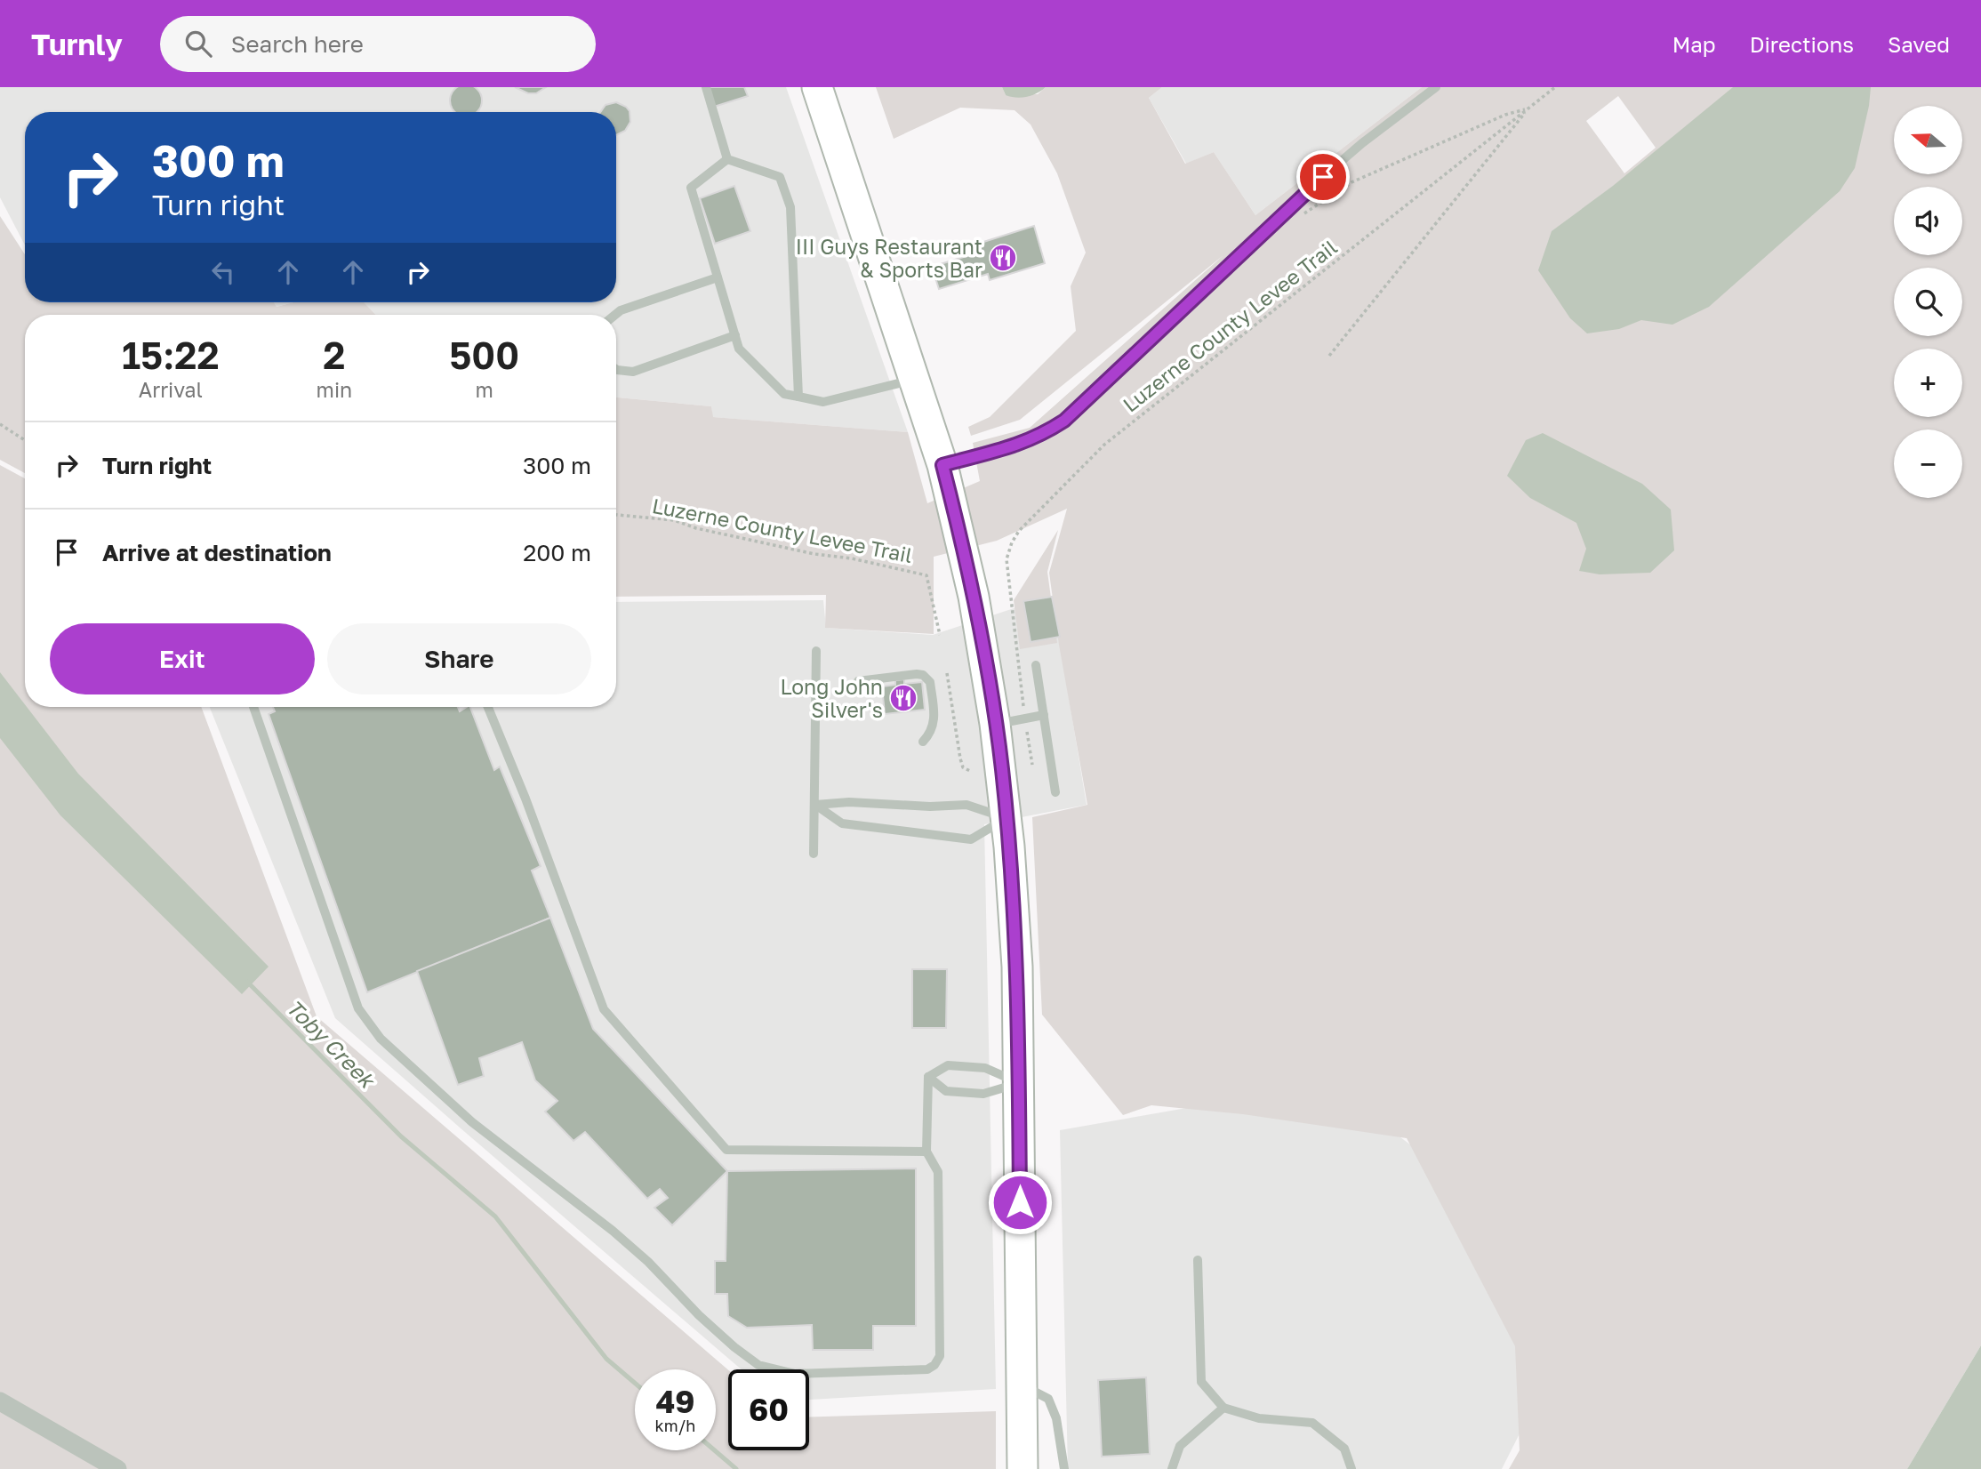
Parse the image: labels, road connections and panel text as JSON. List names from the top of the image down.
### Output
{
  "streets": {
    "path": ["Luzerne County Levee Trail"]
  },
  "water": ["Toby Creek"],
  "places": {
    "restaurant": ["III Guys Restaurant & Sports Bar", "Long John Silver's"]
  },
  "north": "left",
  "page": {
    "header": "Turnly",
    "search": "Search here",
    "nav": ["Map", "Directions", "Saved"],
    "map_buttons": ["+", "−"],
    "turn": ["300 m", "Turn right"],
    "eta": [
      "15:22",
      "Arrival",
      "2",
      "min",
      "500",
      "m"
    ],
    "list": [
      {
        "name": "Turn right",
        "value": "300 m"
      },
      {
        "name": "Arrive at destination",
        "value": "200 m"
      }
    ],
    "buttons": ["Exit", "Share"],
    "speed": "49 km/h",
    "limit": "60"
  }
}
